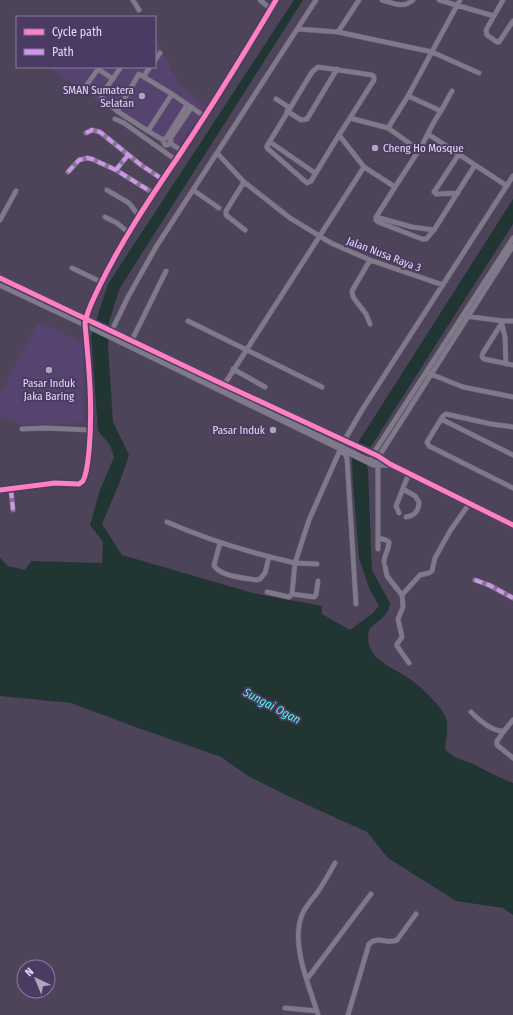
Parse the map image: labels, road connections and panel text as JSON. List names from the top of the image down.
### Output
{
  "streets": {
    "street": ["Jalan Nusa Raya 3"]
  },
  "water": ["Sungai Ogan"],
  "places": [
    "SMAN Sumatera Selatan",
    "Cheng Ho Mosque",
    "Pasar Induk Jaka Baring",
    "Pasar Induk"
  ],
  "legend": ["Cycle path", "Path"],
  "north": "top left"
}
